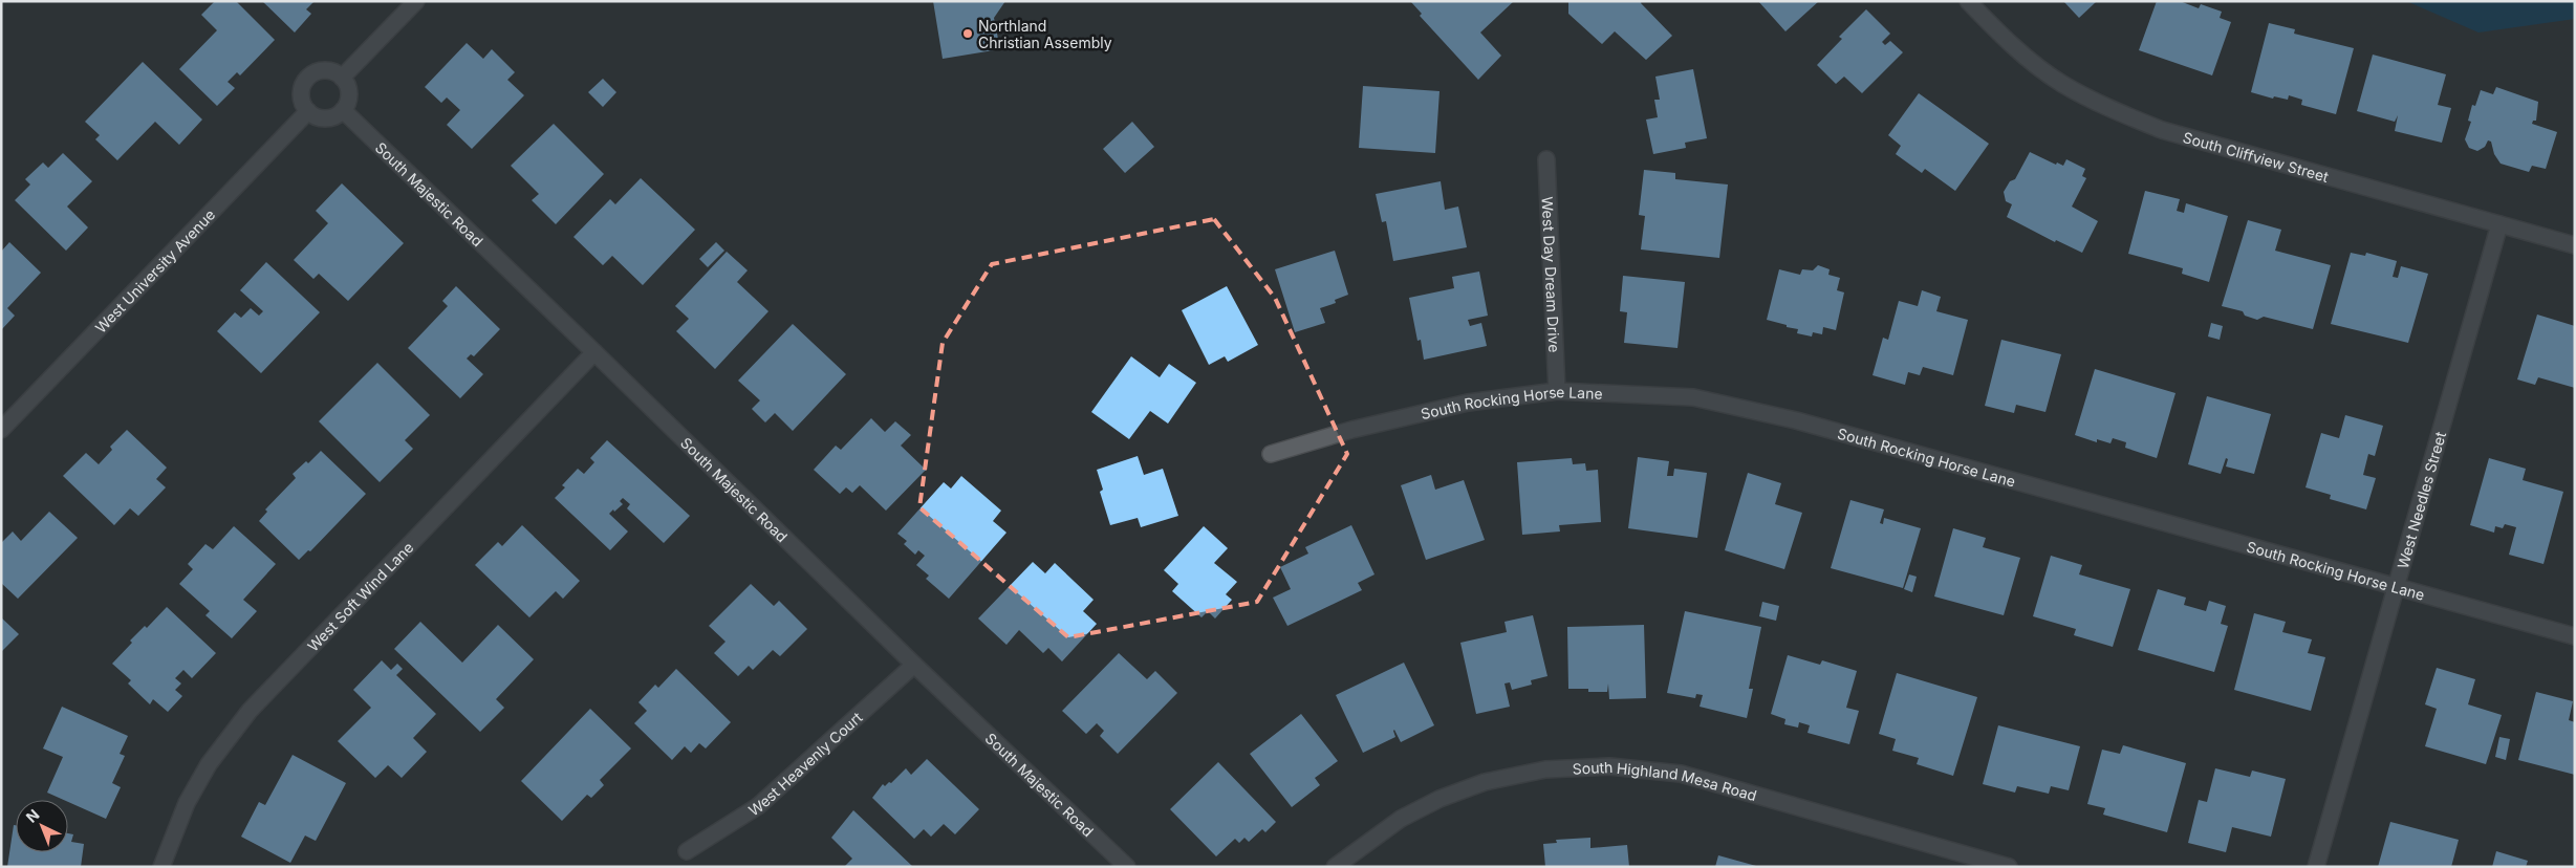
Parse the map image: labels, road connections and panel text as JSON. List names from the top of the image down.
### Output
{
  "streets": {
    "street": [
      "South Cliffview Street",
      "South Majestic Road",
      "West University Avenue",
      "West Day Dream Drive",
      "South Rocking Horse Lane",
      "West Needles Street",
      "West Soft Wind Lane",
      "West Heavenly Court",
      "South Highland Mesa Road"
    ]
  },
  "crossings": [
    ["South Cliffview Street", "West Needles Street"],
    ["South Majestic Road", "West University Avenue"],
    ["South Majestic Road", "West Soft Wind Lane"],
    ["South Majestic Road", "West Heavenly Court"],
    ["West Day Dream Drive", "South Rocking Horse Lane"],
    ["South Rocking Horse Lane", "West Needles Street"]
  ],
  "places": ["Northland Christian Assembly"],
  "north": "top left"
}
